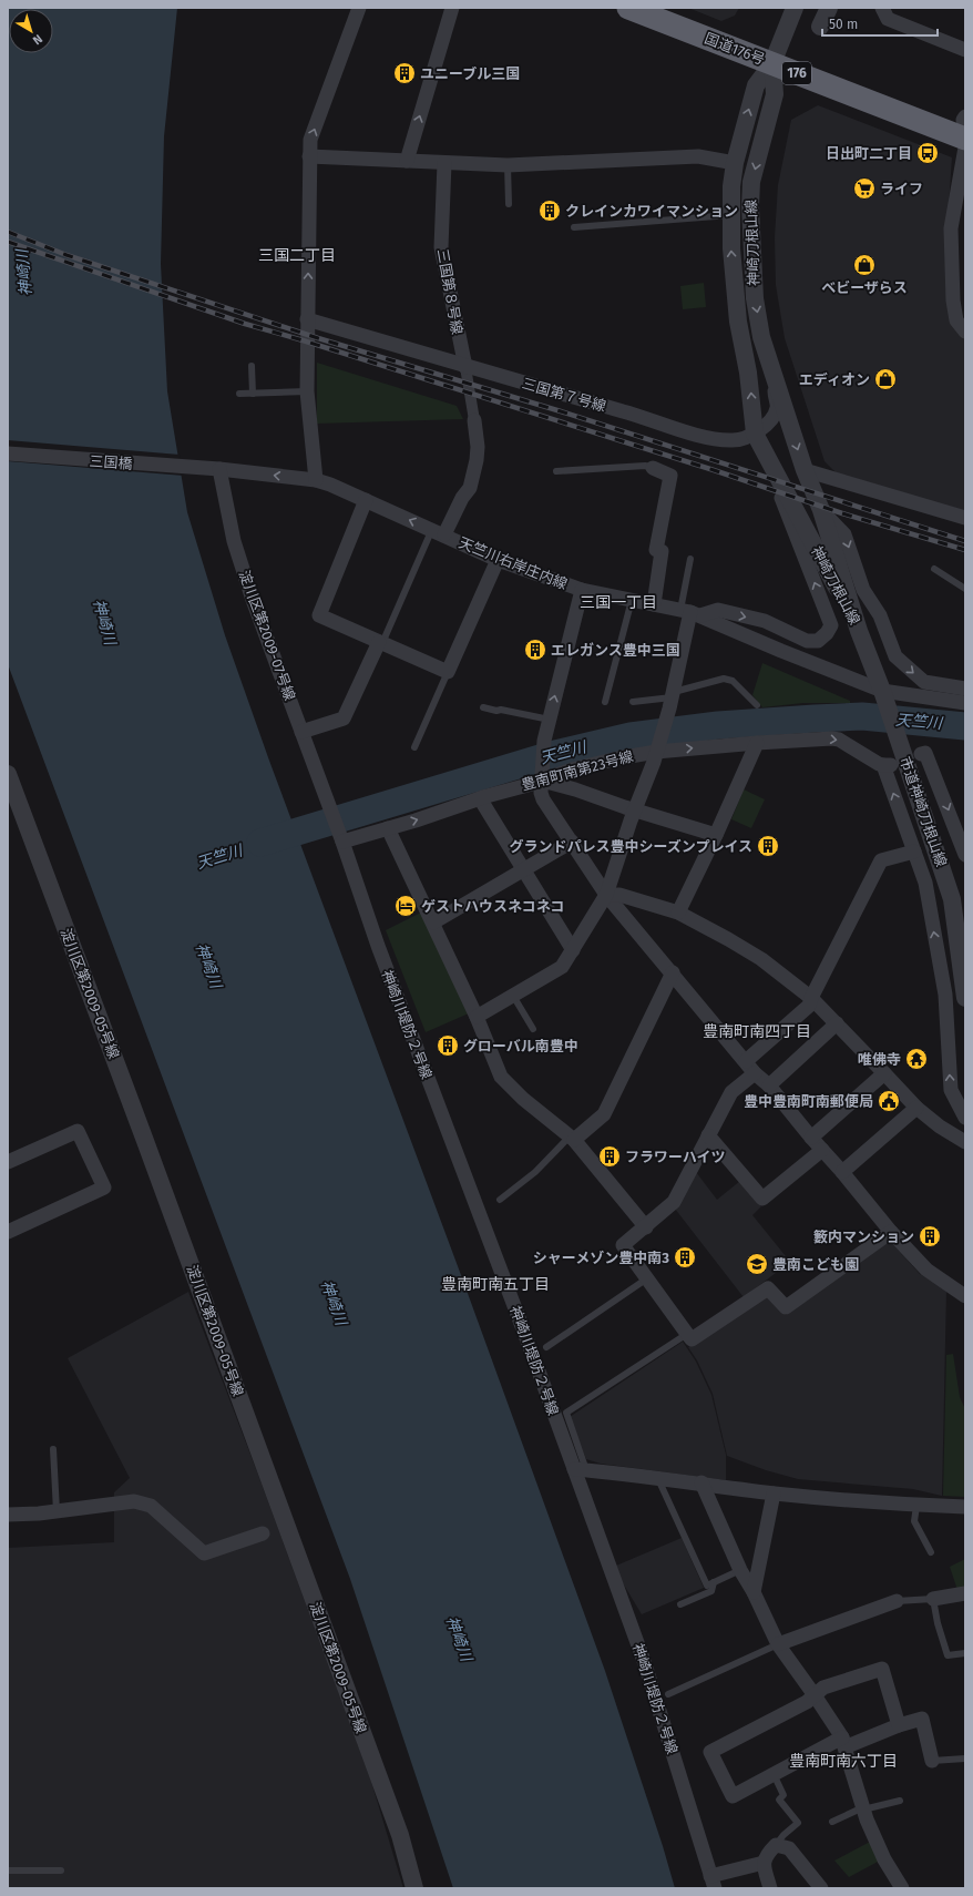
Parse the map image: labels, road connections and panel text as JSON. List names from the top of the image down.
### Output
{
  "streets": {
    "highway": ["国道176号", "176"],
    "street": [
      "神崎刀根山線",
      "三国第８号線",
      "三国第７号線",
      "三国橋",
      "天竺川右岸庄内線",
      "淀川区第2009-07号線",
      "豊南町南第23号線",
      "市道神崎刀根山線",
      "淀川区第2009-05号線",
      "神崎川堤防２号線"
    ]
  },
  "crossings": [
    ["国道176号", "神崎刀根山線"],
    ["神崎刀根山線", "三国第７号線"],
    ["神崎刀根山線", "市道神崎刀根山線"],
    ["三国第８号線", "三国第７号線"],
    ["三国橋", "天竺川右岸庄内線"],
    ["三国橋", "淀川区第2009-07号線"],
    ["天竺川右岸庄内線", "淀川区第2009-07号線"],
    ["天竺川右岸庄内線", "市道神崎刀根山線"],
    ["淀川区第2009-07号線", "神崎川堤防２号線"],
    ["豊南町南第23号線", "神崎川堤防２号線"]
  ],
  "districts": [
    "三国二丁目",
    "三国一丁目",
    "豊南町南四丁目",
    "豊南町南五丁目",
    "豊南町南六丁目"
  ],
  "water": ["神崎川", "天竺川"],
  "places": {
    "building": [
      "ユニーブル三国",
      "クレインカワイマンション",
      "エレガンス豊中三国",
      "グランドパレス豊中シーズンプレイス",
      "グローバル南豊中",
      "フラワーハイツ",
      "籔内マンション",
      "シャーメゾン豊中南3"
    ],
    "bus stop": ["日出町二丁目"],
    "supermarket": ["ライフ"],
    "shop": ["ベビーザらス", "エディオン"],
    "hotel": ["ゲストハウスネコネコ"],
    "temple": ["唯佛寺"],
    "public building": ["豊中豊南町南郵便局"],
    "school or university": ["豊南こども園"]
  },
  "scale_bar": "50 m",
  "north": "bottom right"
}
